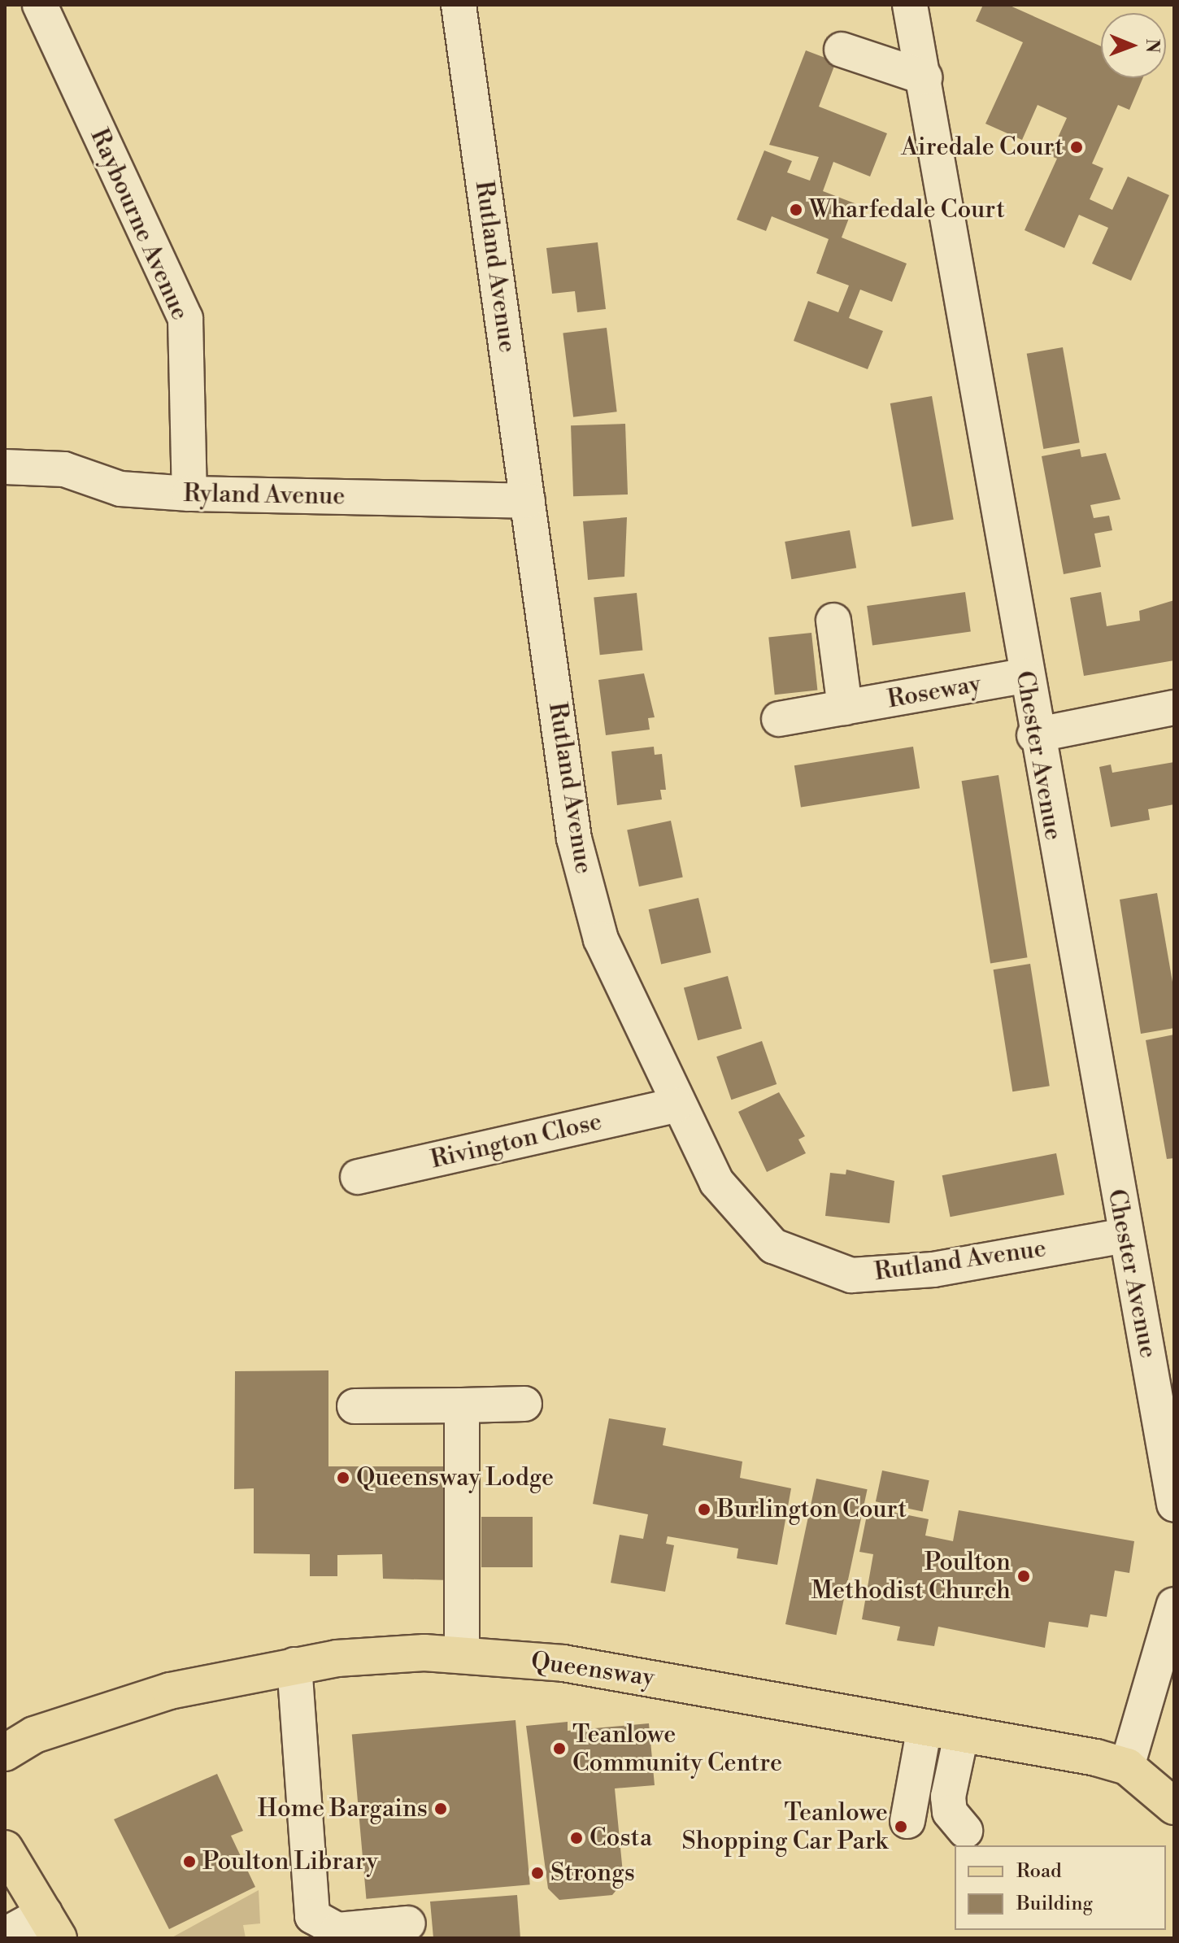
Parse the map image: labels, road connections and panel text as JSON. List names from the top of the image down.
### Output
{
  "streets": {
    "main road": ["Queensway"],
    "street": [
      "Raybourne Avenue",
      "Rutland Avenue",
      "Ryland Avenue",
      "Roseway",
      "Chester Avenue",
      "Rivington Close"
    ]
  },
  "crossings": [
    ["Raybourne Avenue", "Ryland Avenue"],
    ["Rutland Avenue", "Ryland Avenue"],
    ["Rutland Avenue", "Chester Avenue"],
    ["Rutland Avenue", "Rivington Close"],
    ["Roseway", "Chester Avenue"]
  ],
  "places": [
    "Airedale Court",
    "Wharfedale Court",
    "Queensway Lodge",
    "Burlington Court",
    "Poulton Methodist Church",
    "Teanlowe Community Centre",
    "Home Bargains",
    "Teanlowe Shopping Car Park",
    "Costa",
    "Poulton Library",
    "Strongs"
  ],
  "legend": ["Road", "Building"],
  "north": "right"
}
